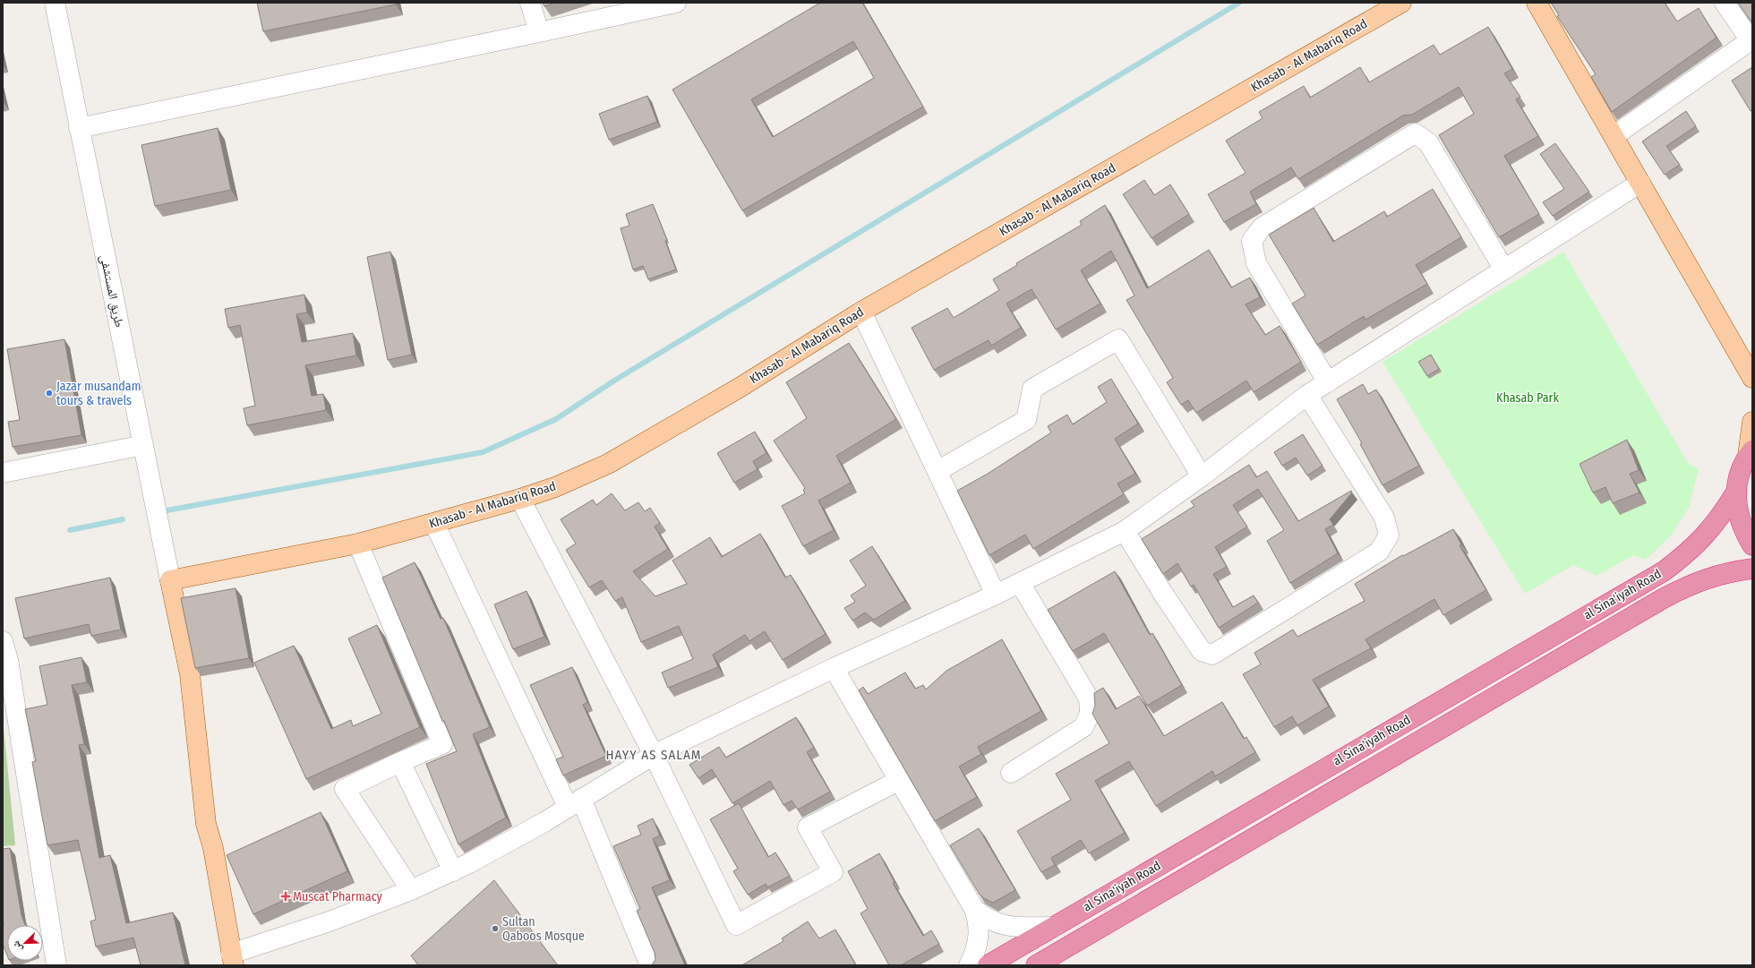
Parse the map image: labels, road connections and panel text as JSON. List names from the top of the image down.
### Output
{
  "streets": {
    "highway": ["al Sina'iyah Road"],
    "main road": ["Khasab - Al Mabariq Road"],
    "street": ["طريق المستشفى"]
  },
  "crossings": [
    ["Khasab - Al Mabariq Road", "طريق المستشفى"]
  ],
  "districts": ["HAYY AS SALAM"],
  "parks": ["Khasab Park"],
  "places": {
    "other": ["Jazar musandam tours & travels", "Sultan Qaboos Mosque"],
    "health": ["Muscat Pharmacy"]
  },
  "north": "bottom left"
}
